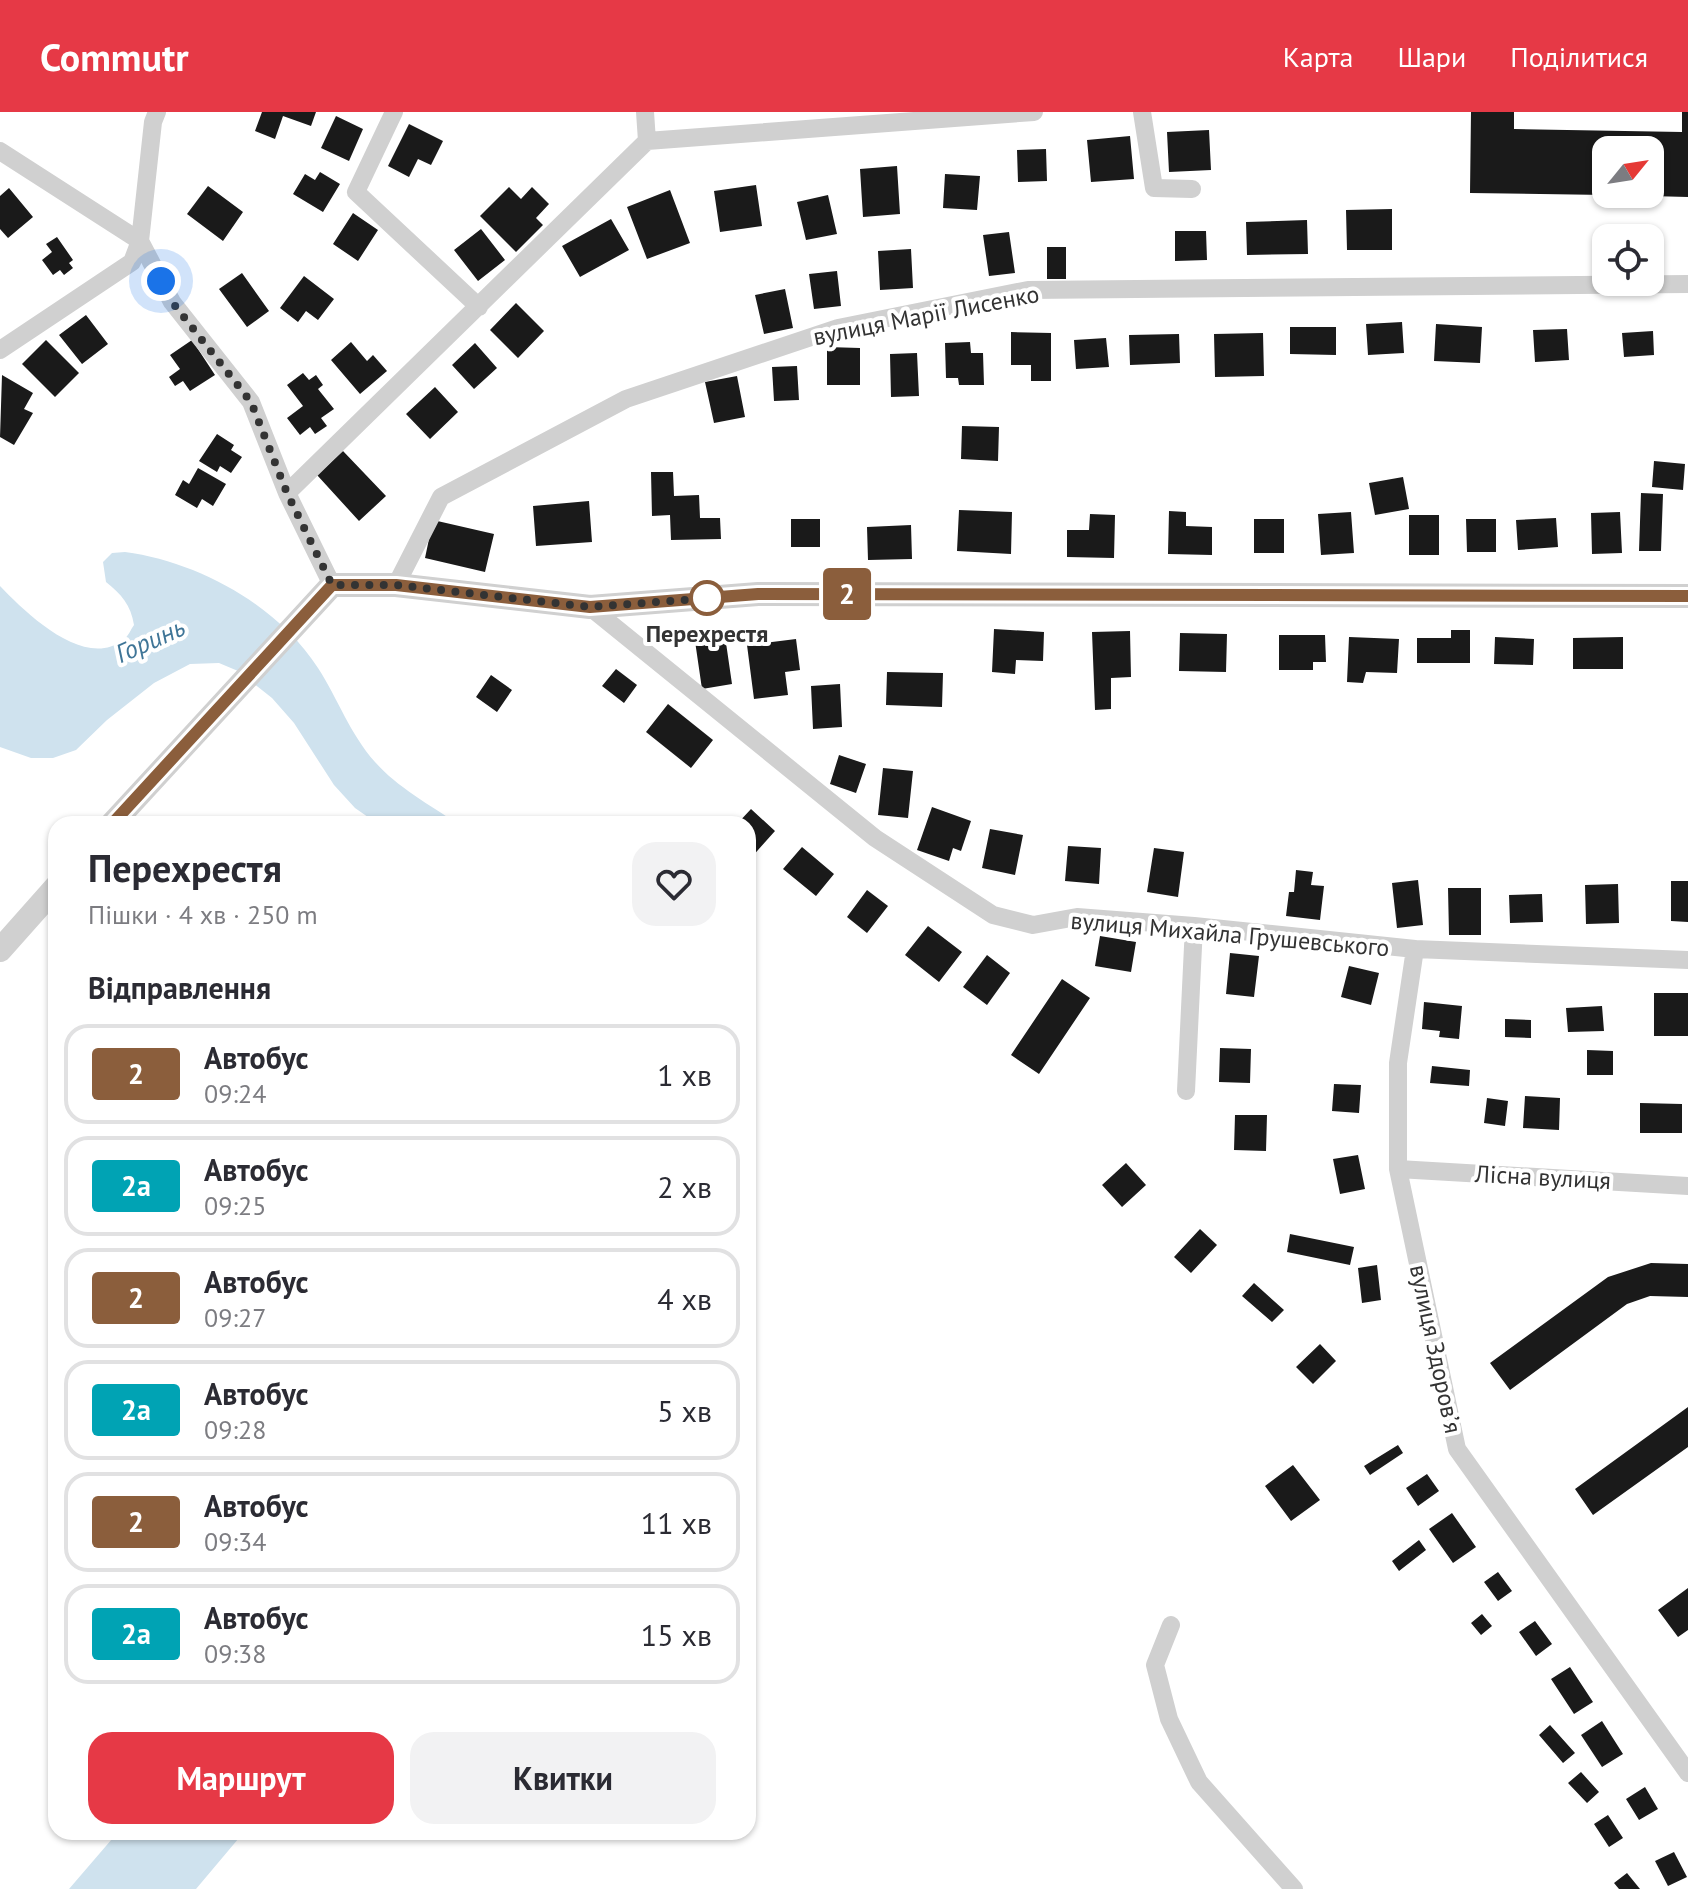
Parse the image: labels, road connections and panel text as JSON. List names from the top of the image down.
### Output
{
  "streets": {
    "street": [
      "вулиця Марії Лисенко",
      "вулиця Михайла Грушевського",
      "Лісна вулиця",
      "вулиця Здоровʼя"
    ]
  },
  "crossings": [
    ["вулиця Михайла Грушевського", "вулиця Здоровʼя"],
    ["Лісна вулиця", "вулиця Здоровʼя"]
  ],
  "water": ["Горинь"],
  "places": ["Перехрестя"],
  "lines": ["bus line 2"],
  "north": "top right",
  "page": {
    "header": "Commutr",
    "nav": ["Карта", "Шари", "Поділитися"],
    "on_map": "2",
    "heading": [
      ["Перехрестя", "Пішки · 4 хв · 250 m"],
      "Відправлення"
    ],
    "list": [
      {
        "mark": "2",
        "name": "Автобус",
        "note": "09:24",
        "value": "1 хв"
      },
      {
        "mark": "2а",
        "name": "Автобус",
        "note": "09:25",
        "value": "2 хв"
      },
      {
        "mark": "2",
        "name": "Автобус",
        "note": "09:27",
        "value": "4 хв"
      },
      {
        "mark": "2а",
        "name": "Автобус",
        "note": "09:28",
        "value": "5 хв"
      },
      {
        "mark": "2",
        "name": "Автобус",
        "note": "09:34",
        "value": "11 хв"
      },
      {
        "mark": "2а",
        "name": "Автобус",
        "note": "09:38",
        "value": "15 хв"
      }
    ],
    "buttons": ["Маршрут", "Квитки"]
  }
}
